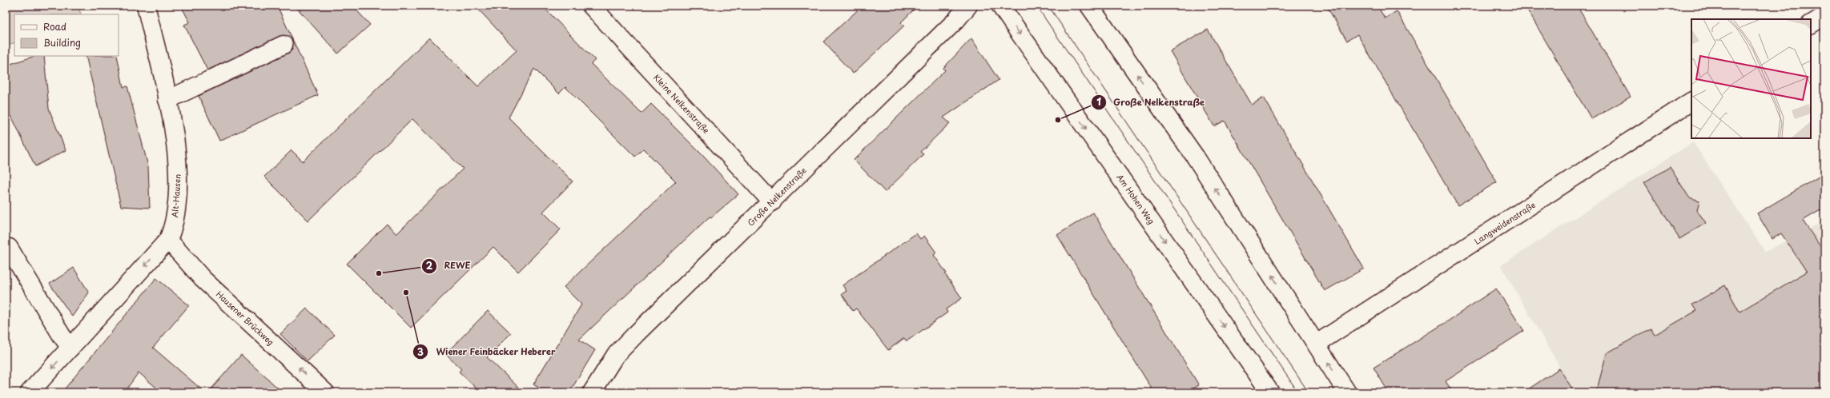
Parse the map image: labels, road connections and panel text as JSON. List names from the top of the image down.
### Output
{
  "streets": {
    "street": [
      "Kleine Nelkenstraße",
      "Alt-Hausen",
      "Große Nelkenstraße",
      "Am Hohen Weg",
      "Langweidenstraße",
      "Hausener Brückweg"
    ]
  },
  "crossings": [
    ["Kleine Nelkenstraße", "Große Nelkenstraße"],
    ["Alt-Hausen", "Hausener Brückweg"]
  ],
  "one_way": ["Alt-Hausen", "Hausener Brückweg"],
  "places": ["Große Nelkenstraße", "REWE", "Wiener Feinbäcker Heberer"],
  "legend": ["Road", "Building"]
}
